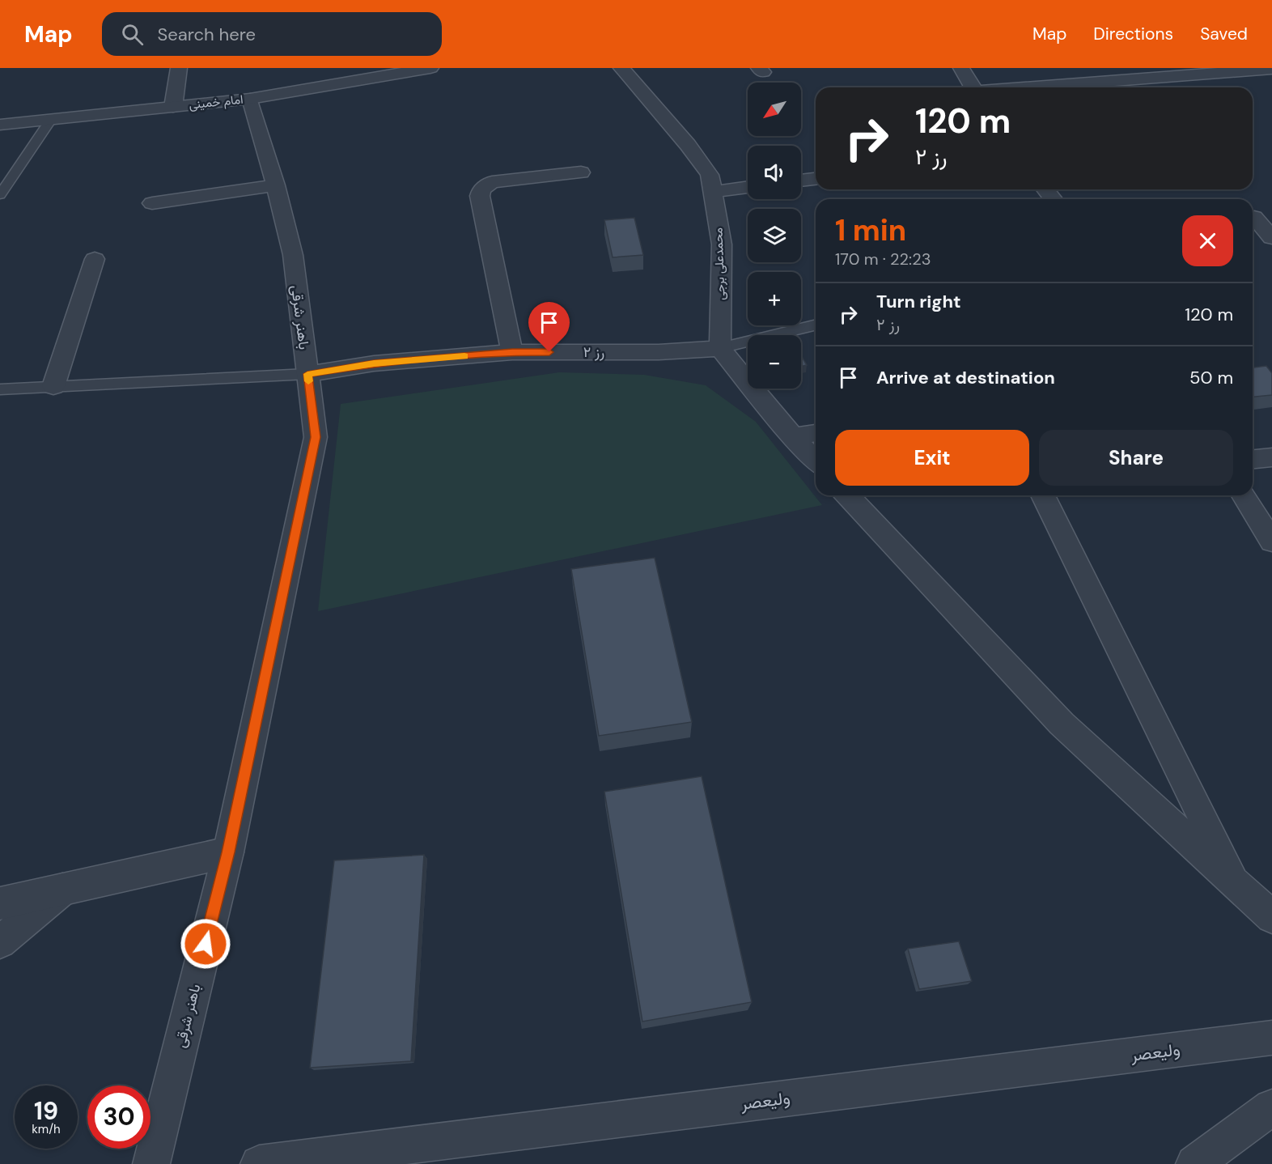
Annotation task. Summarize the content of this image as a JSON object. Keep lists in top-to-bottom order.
{
  "streets": {
    "street": [
      "امام خمینی",
      "محمدعلی برجی",
      "باهنر شرقی",
      "رز ۲",
      "ولیعصر"
    ]
  },
  "crossings": [
    ["امام خمینی", "باهنر شرقی"],
    ["محمدعلی برجی", "رز ۲"],
    ["باهنر شرقی", "رز ۲"]
  ],
  "north": "bottom left",
  "page": {
    "header": "Map",
    "search": "Search here",
    "nav": ["Map", "Directions", "Saved"],
    "map_buttons": ["+", "−"],
    "turn": ["120 m", "رز ۲"],
    "heading": ["1 min", "170 m · 22:23"],
    "list": [
      {
        "name": "Turn right",
        "note": "رز ۲",
        "value": "120 m"
      },
      {
        "name": "Arrive at destination",
        "value": "50 m"
      }
    ],
    "buttons": ["Exit", "Share"],
    "speed": "19 km/h",
    "limit": "30"
  }
}
